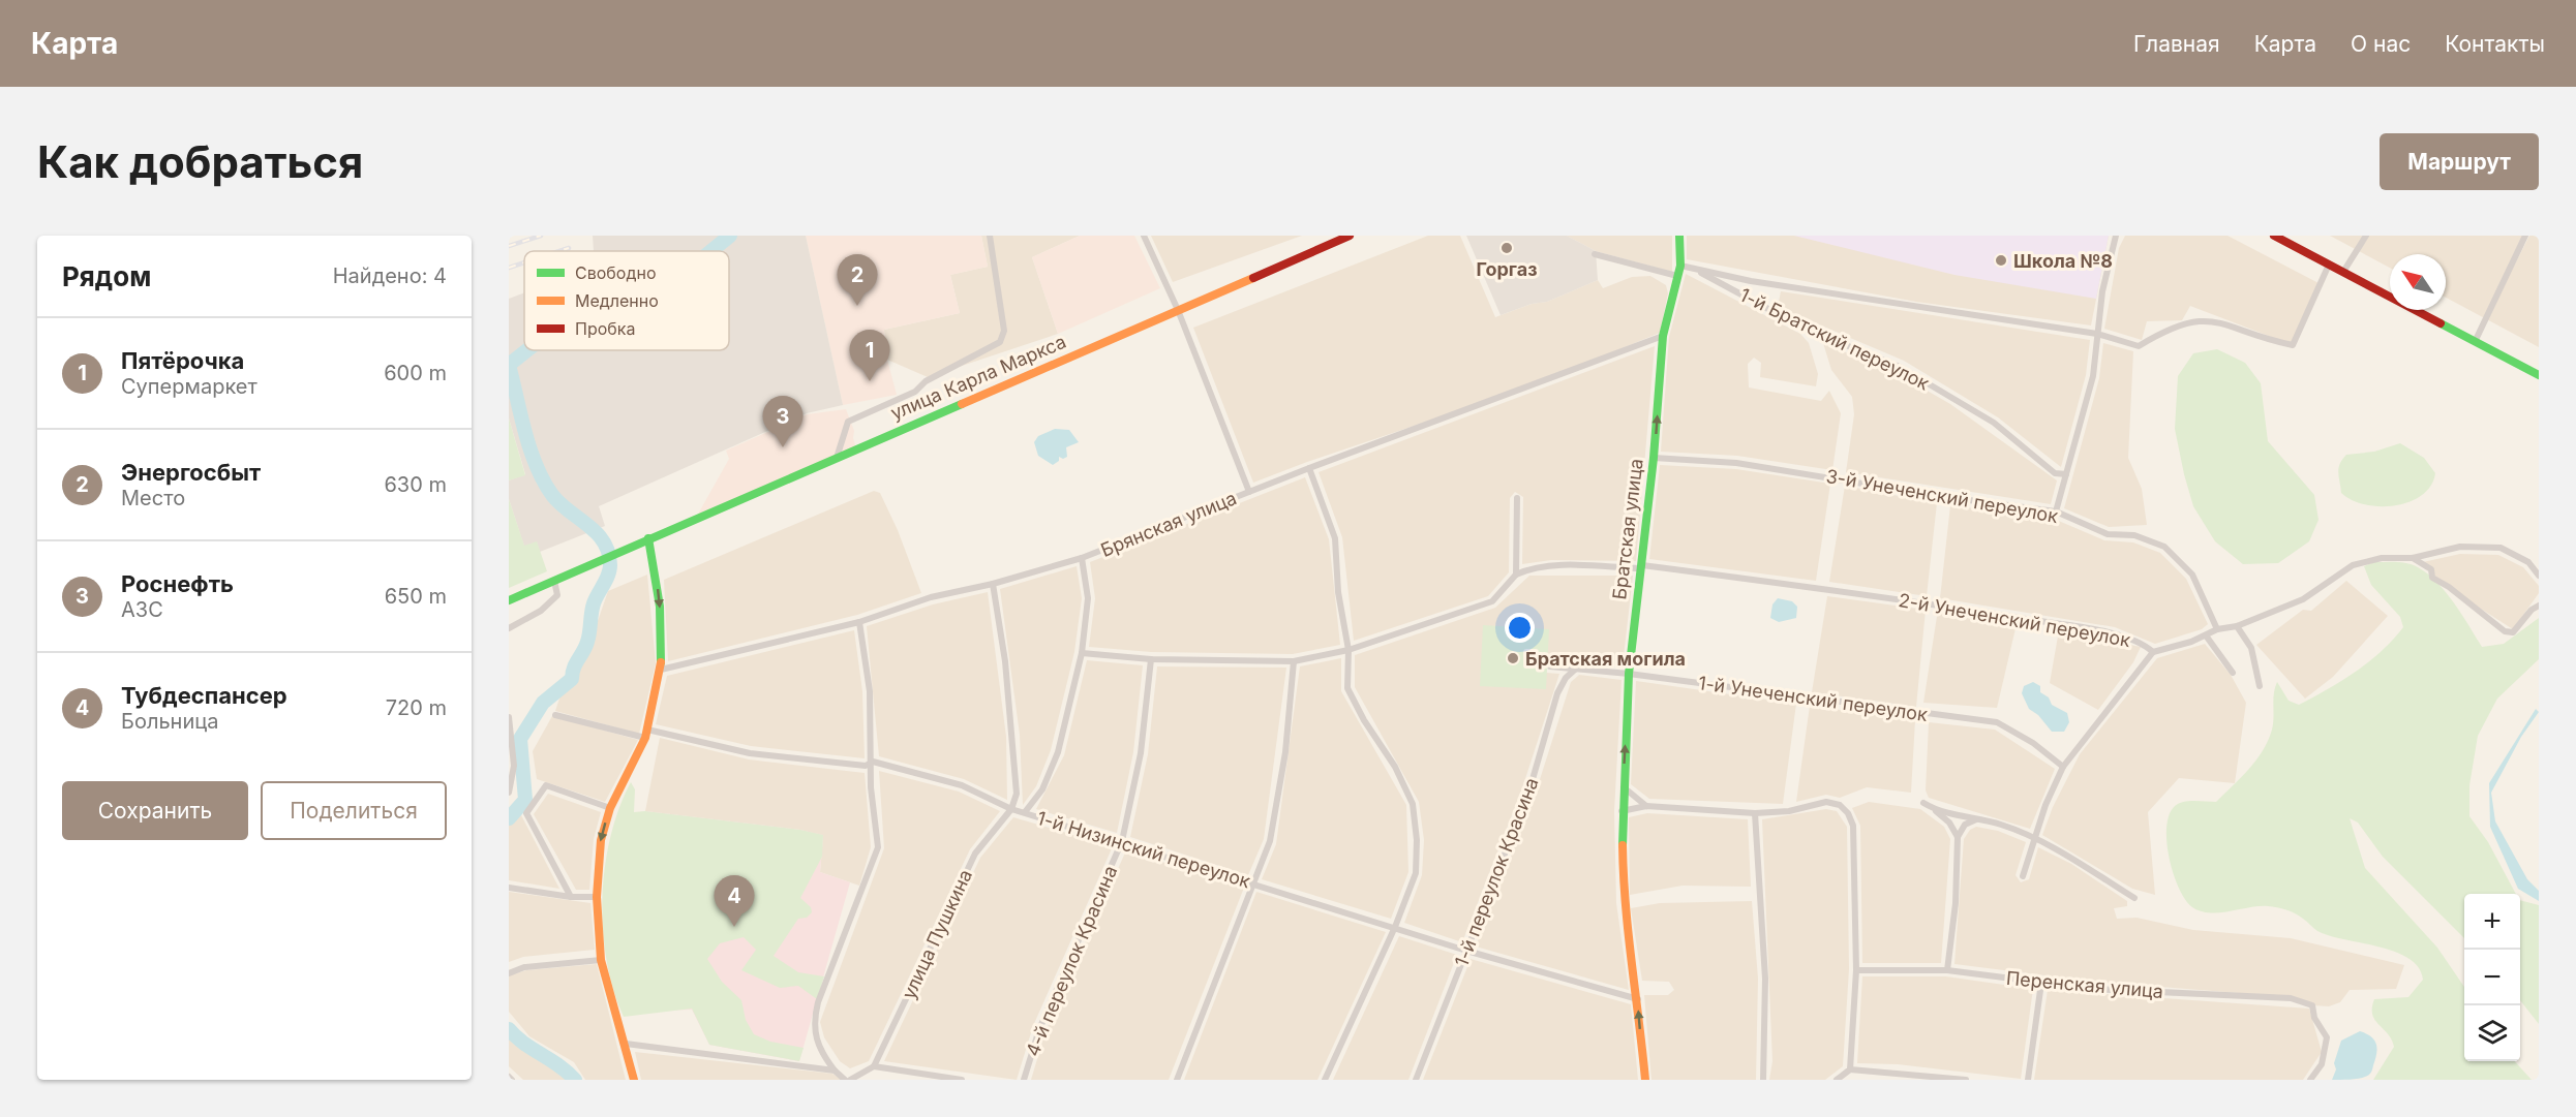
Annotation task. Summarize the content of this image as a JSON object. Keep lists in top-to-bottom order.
{
  "streets": {
    "main road": ["улица Карла Маркса", "Братская улица"],
    "street": [
      "1-й Братский переулок",
      "3-й Унеченский переулок",
      "Брянская улица",
      "2-й Унеченский переулок",
      "1-й Унеченский переулок",
      "1-й Низинский переулок",
      "1-й переулок Красина",
      "улица Пушкина",
      "4-й переулок Красина",
      "Перенская улица"
    ]
  },
  "crossings": [
    ["1-й Братский переулок", "Братская улица"],
    ["3-й Унеченский переулок", "Братская улица"],
    ["3-й Унеченский переулок", "2-й Унеченский переулок"],
    ["Брянская улица", "Братская улица"],
    ["Братская улица", "2-й Унеченский переулок"],
    ["Братская улица", "1-й Унеченский переулок"],
    ["Братская улица", "1-й Низинский переулок"],
    ["1-й Унеченский переулок", "1-й переулок Красина"],
    ["1-й Низинский переулок", "1-й переулок Красина"],
    ["1-й Низинский переулок", "улица Пушкина"],
    ["1-й Низинский переулок", "4-й переулок Красина"]
  ],
  "one_way": ["Братская улица"],
  "places": ["Горгаз", "Школа №8", "Братская могила"],
  "legend": ["Свободно", "Медленно", "Пробка"],
  "north": "top left",
  "page": {
    "header": "Карта",
    "nav": [
      "Главная",
      "Карта",
      "О нас",
      "Контакты"
    ],
    "buttons": [
      "Маршрут",
      ["Сохранить", "Поделиться"]
    ],
    "title": "Как добраться",
    "heading": ["Рядом", "Найдено: 4"],
    "pins": [
      "2",
      "1",
      "3",
      "4"
    ],
    "list": [
      {
        "mark": "1",
        "name": "Пятёрочка",
        "note": "Супермаркет",
        "value": "600 m"
      },
      {
        "mark": "2",
        "name": "Энергосбыт",
        "note": "Место",
        "value": "630 m"
      },
      {
        "mark": "3",
        "name": "Роснефть",
        "note": "АЗС",
        "value": "650 m"
      },
      {
        "mark": "4",
        "name": "Тубдеспансер",
        "note": "Больница",
        "value": "720 m"
      }
    ],
    "map_buttons": ["+", "−"]
  }
}
